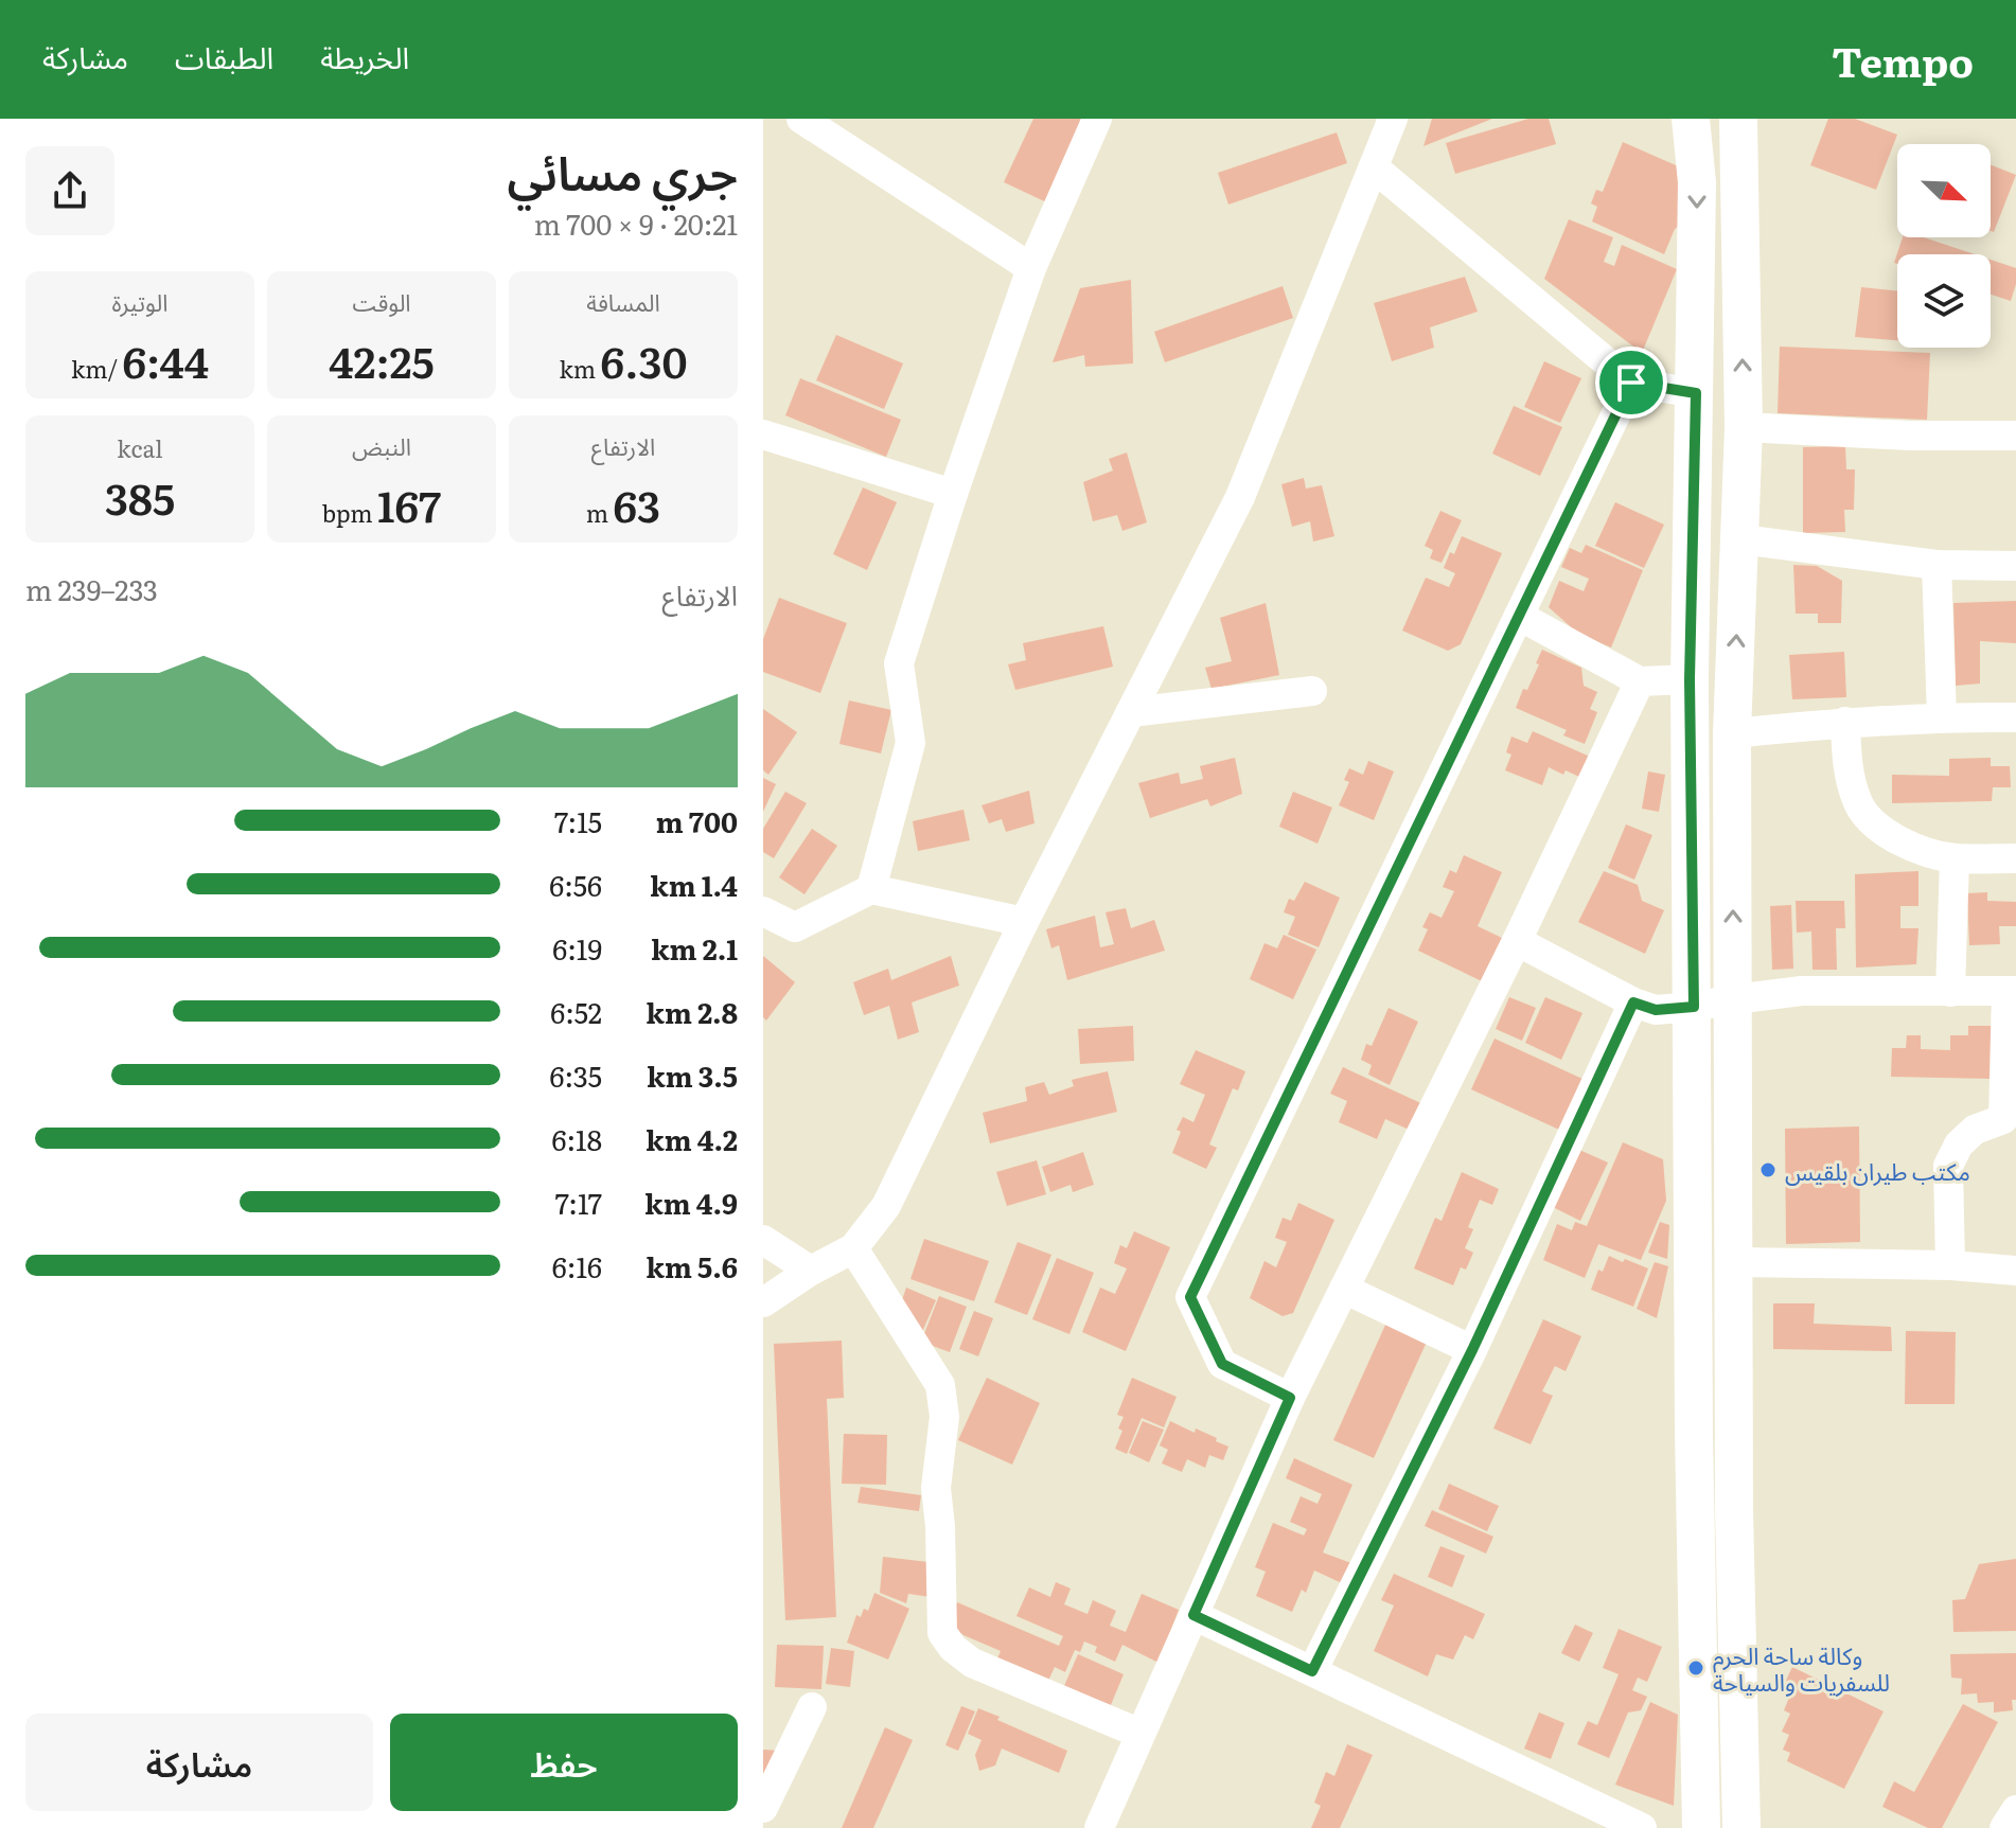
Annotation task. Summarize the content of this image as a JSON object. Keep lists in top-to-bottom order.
{
  "places": ["مكتب طيران بلقيس", "وكالة ساحة الحرم للسفريات والسياحة"],
  "north": "bottom right",
  "page": {
    "header": "Tempo",
    "nav": ["الخريطة", "الطبقات", "مشاركة"],
    "heading": ["جري مسائي", "20:21 · 9 × 700 m"],
    "stats": [
      ["المسافة", "6.30 km"],
      ["الوقت", "42:25"],
      ["الوتيرة", "6:44 /km"],
      ["الارتفاع", "63 m"],
      ["النبض", "167 bpm"],
      ["kcal", "385"]
    ],
    "chart": ["الارتفاع", "233–239 m"],
    "list": [
      {
        "name": "700 m",
        "note": "7:15"
      },
      {
        "name": "1.4 km",
        "note": "6:56"
      },
      {
        "name": "2.1 km",
        "note": "6:19"
      },
      {
        "name": "2.8 km",
        "note": "6:52"
      },
      {
        "name": "3.5 km",
        "note": "6:35"
      },
      {
        "name": "4.2 km",
        "note": "6:18"
      },
      {
        "name": "4.9 km",
        "note": "7:17"
      },
      {
        "name": "5.6 km",
        "note": "6:16"
      }
    ],
    "buttons": ["حفظ", "مشاركة"]
  }
}
